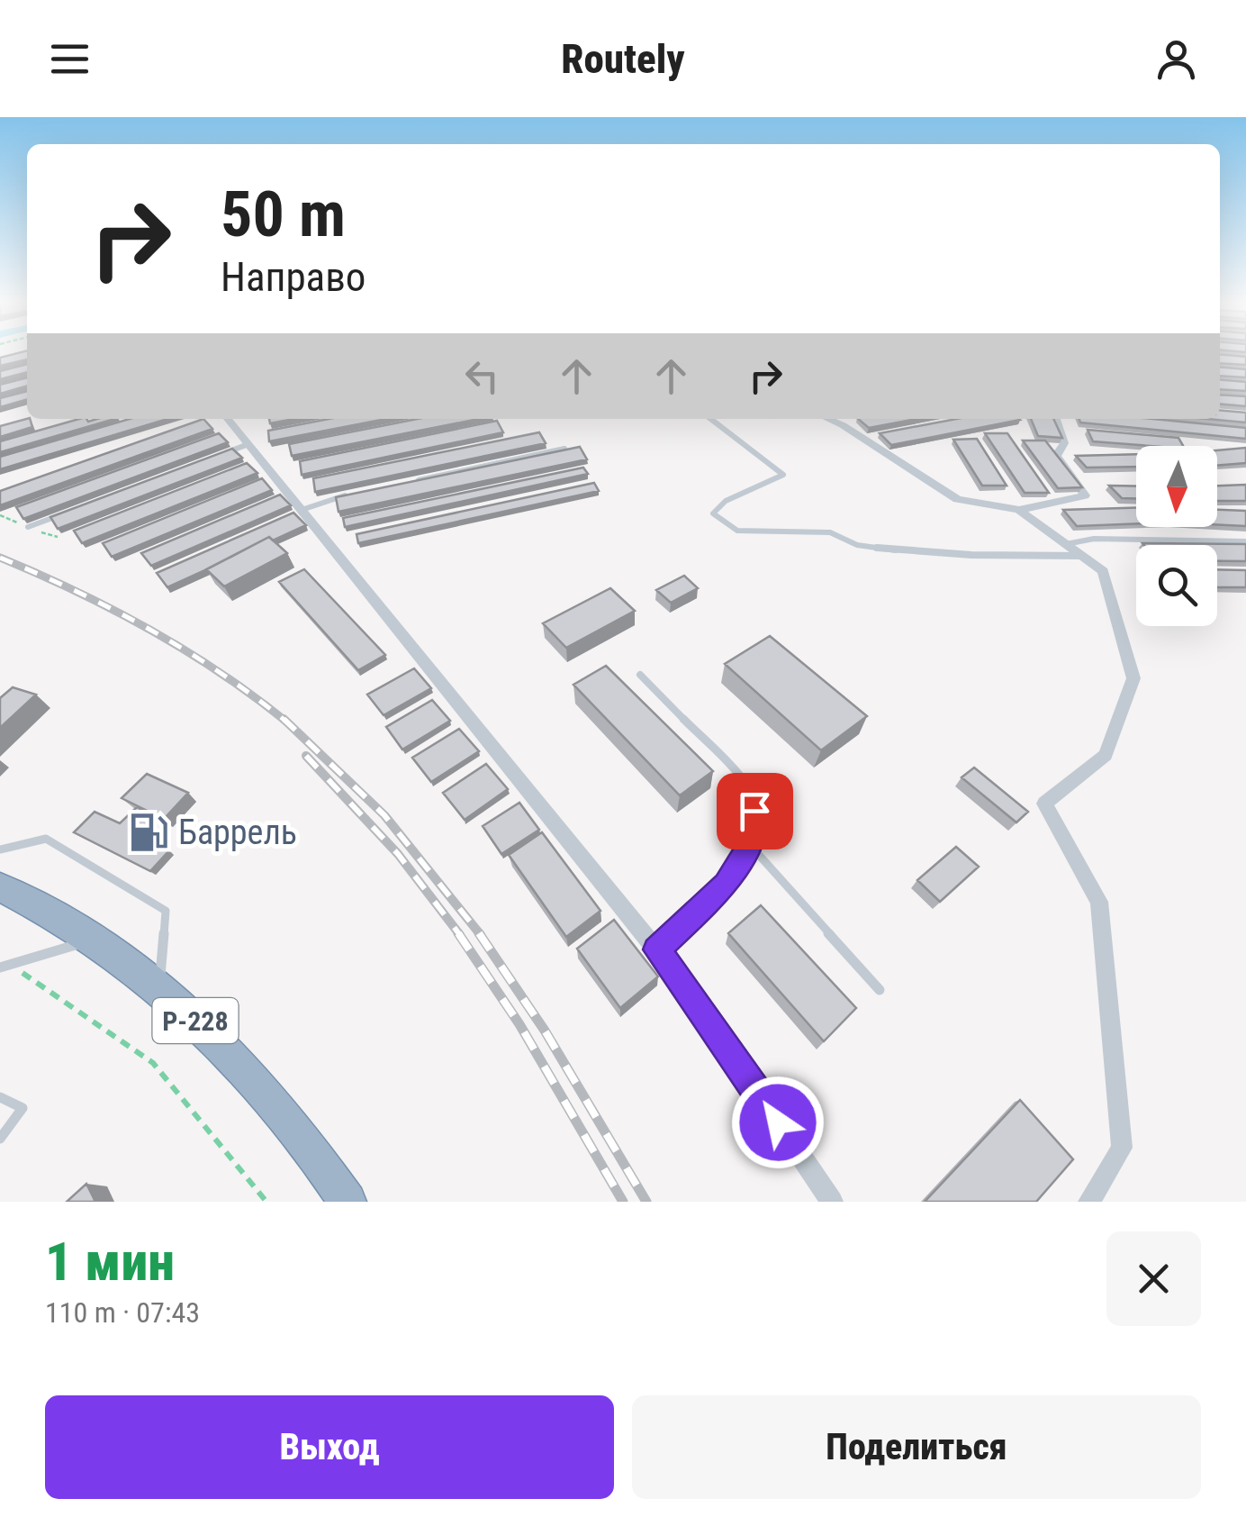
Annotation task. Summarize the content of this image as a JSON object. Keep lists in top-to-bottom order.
{
  "streets": {
    "highway": ["Р-228"]
  },
  "places": {
    "fuel station": ["Баррель"]
  },
  "north": "bottom",
  "page": {
    "header": "Routely",
    "turn": ["50 m", "Направо"],
    "heading": ["1 мин", "110 m · 07:43"],
    "buttons": ["Выход", "Поделиться"]
  }
}
